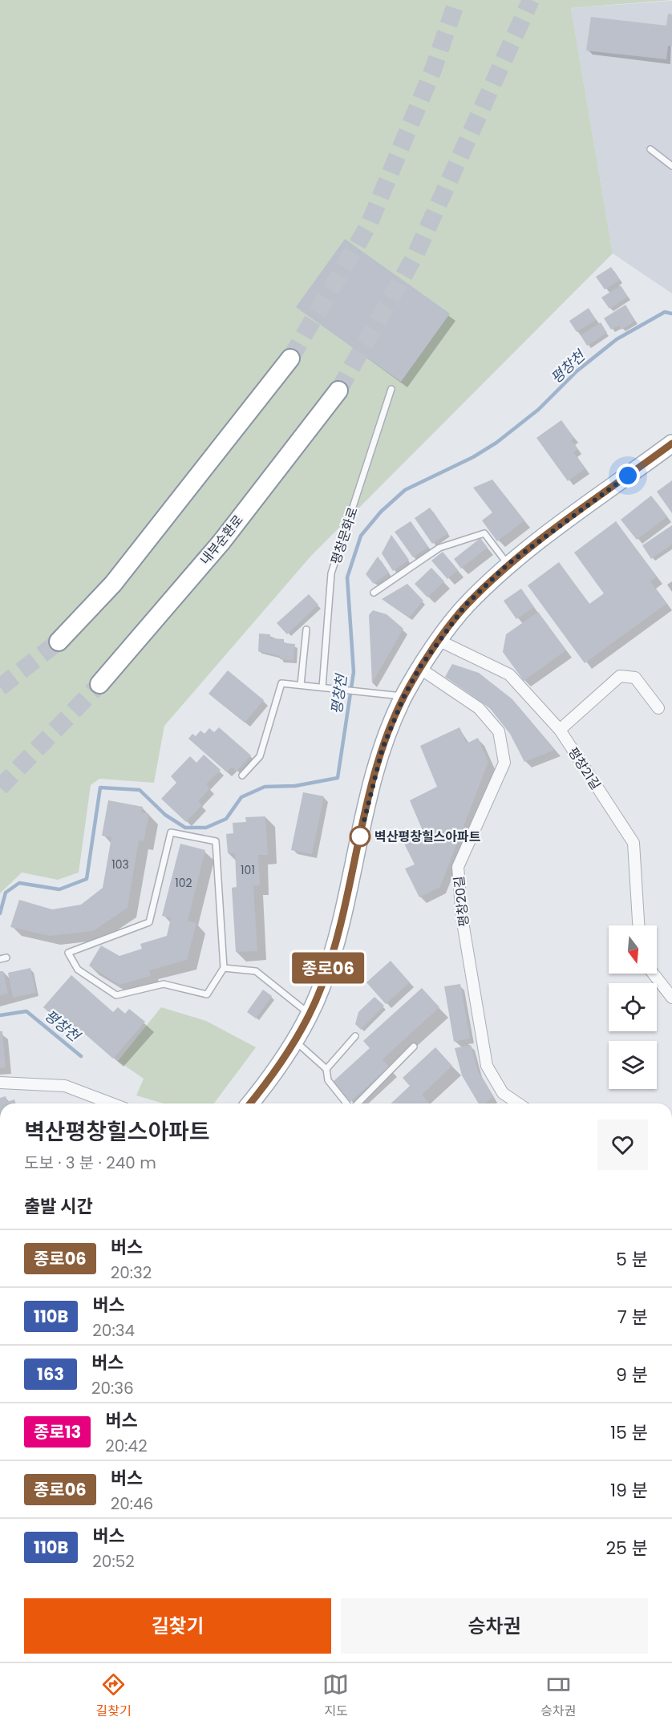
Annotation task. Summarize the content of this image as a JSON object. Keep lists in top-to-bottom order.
{
  "streets": {
    "highway": ["내부순환로"],
    "street": ["평창21길", "평창20길"],
    "lane": ["평창문화로"]
  },
  "water": ["평창천"],
  "places": ["벽산평창힐스아파트"],
  "lines": ["bus line 종로06"],
  "house_numbers": ["103", "101", "102"],
  "north": "bottom",
  "page": {
    "on_map": "종로06",
    "heading": [
      ["벽산평창힐스아파트", "도보 · 3 분 · 240 m"],
      "출발 시간"
    ],
    "list": [
      {
        "mark": "종로06",
        "name": "버스",
        "note": "20:32",
        "value": "5 분"
      },
      {
        "mark": "110B",
        "name": "버스",
        "note": "20:34",
        "value": "7 분"
      },
      {
        "mark": "163",
        "name": "버스",
        "note": "20:36",
        "value": "9 분"
      },
      {
        "mark": "종로13",
        "name": "버스",
        "note": "20:42",
        "value": "15 분"
      },
      {
        "mark": "종로06",
        "name": "버스",
        "note": "20:46",
        "value": "19 분"
      },
      {
        "mark": "110B",
        "name": "버스",
        "note": "20:52",
        "value": "25 분"
      }
    ],
    "buttons": ["길찾기", "승차권"],
    "tabs": ["길찾기", "지도", "승차권"]
  }
}
